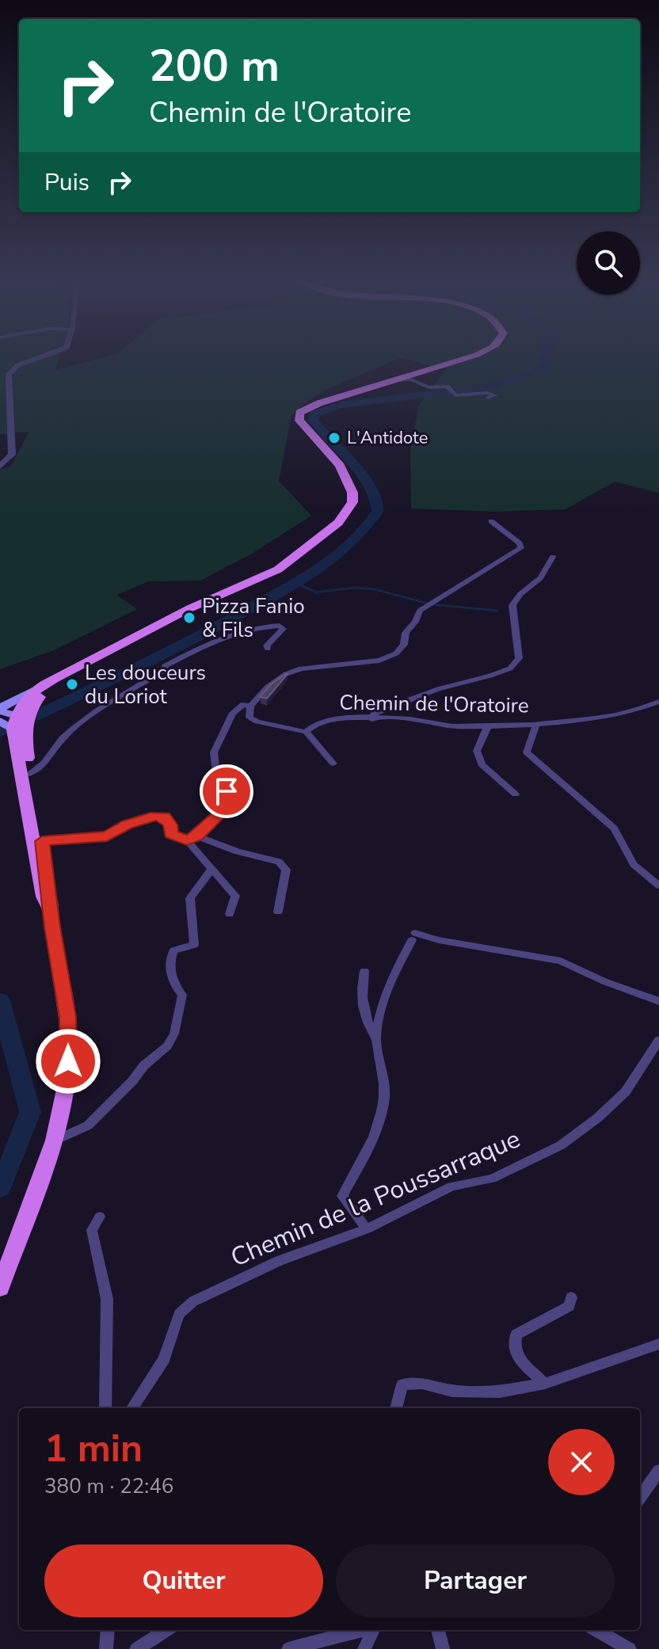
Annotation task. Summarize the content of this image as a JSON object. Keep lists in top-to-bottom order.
{
  "streets": {
    "street": ["Chemin de l'Oratoire", "Chemin de la Poussarraque"]
  },
  "places": ["L'Antidote", "Pizza Fanio & Fils", "Les douceurs du Loriot"],
  "page": {
    "turn": ["200 m", "Chemin de l'Oratoire"],
    "then": "Puis",
    "heading": ["1 min", "380 m · 22:46"],
    "buttons": ["Quitter", "Partager"]
  }
}
